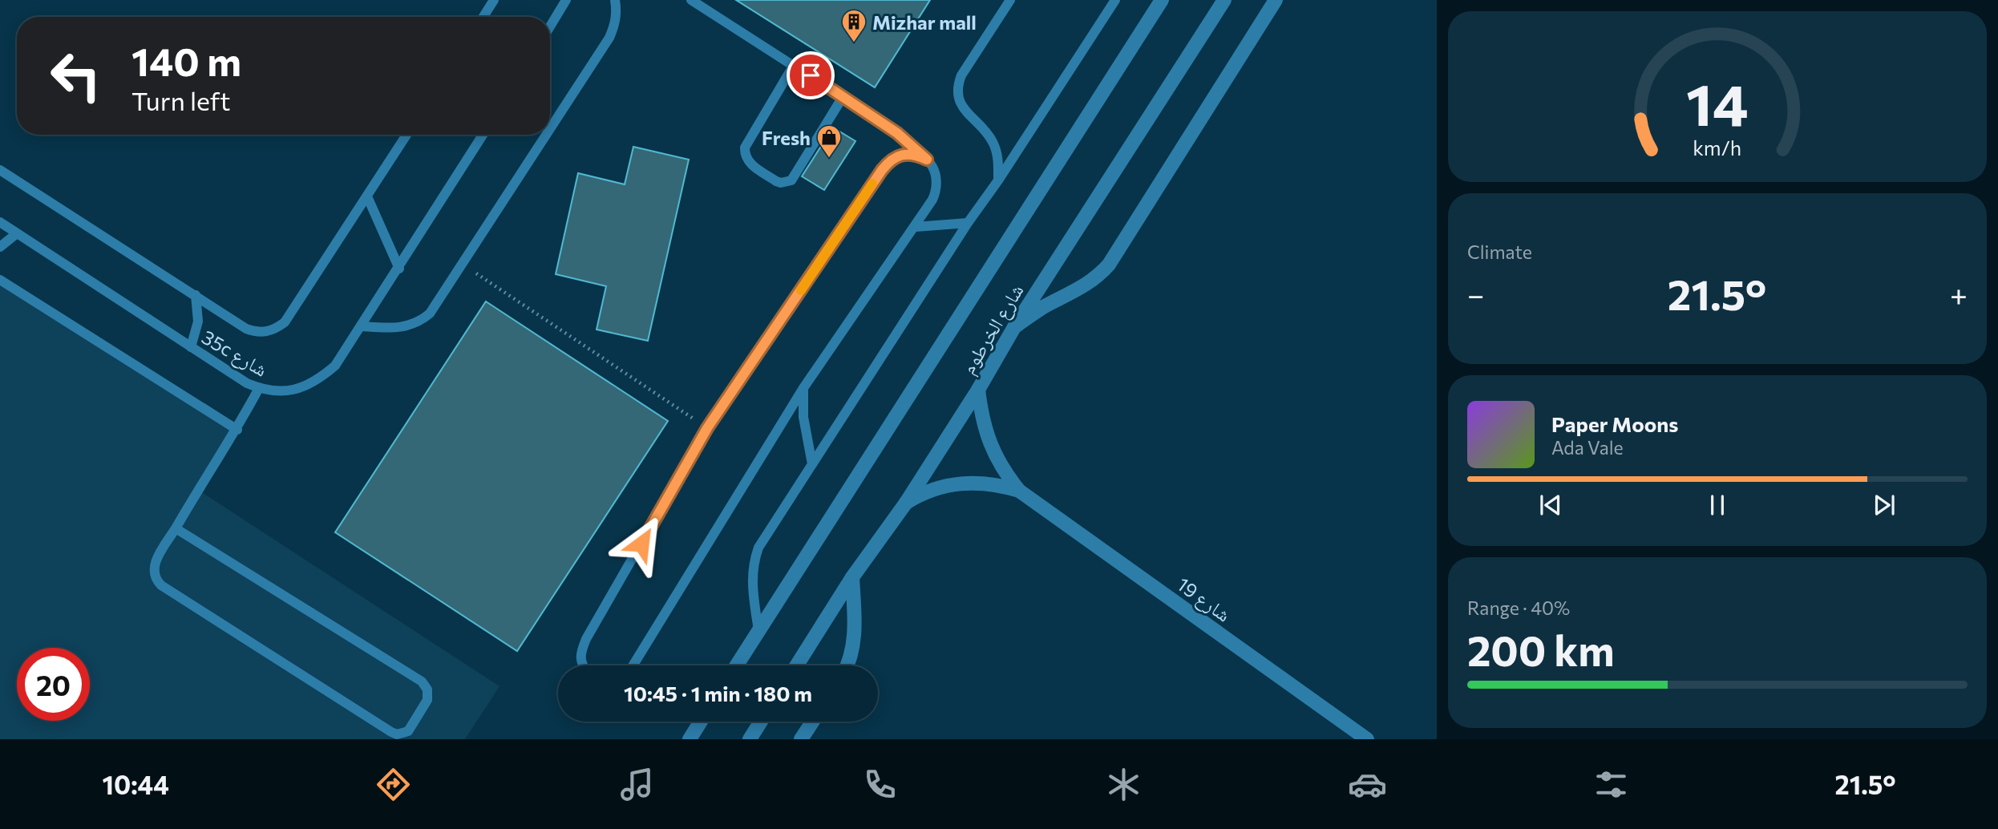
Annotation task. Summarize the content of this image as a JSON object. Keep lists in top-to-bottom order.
{
  "streets": {
    "main road": ["شارع الخرطوم", "شارع 19"],
    "lane": ["35c شارع"]
  },
  "crossings": [
    ["شارع الخرطوم", "شارع 19"]
  ],
  "places": {
    "building": ["Mizhar mall"],
    "shop": ["Fresh"]
  },
  "page": {
    "turn": ["140 m", "Turn left"],
    "tile": [
      "Climate",
      ["Range · 40%", "200 km"]
    ],
    "heat": ["−", "21.5°", "+"],
    "song": ["Paper Moons", "Ada Vale"],
    "limit": "20",
    "trip": "10:45 · 1 min · 180 m",
    "tabs": ["10:44", "21.5°"],
    "gauge": ["14", "km/h"]
  }
}
